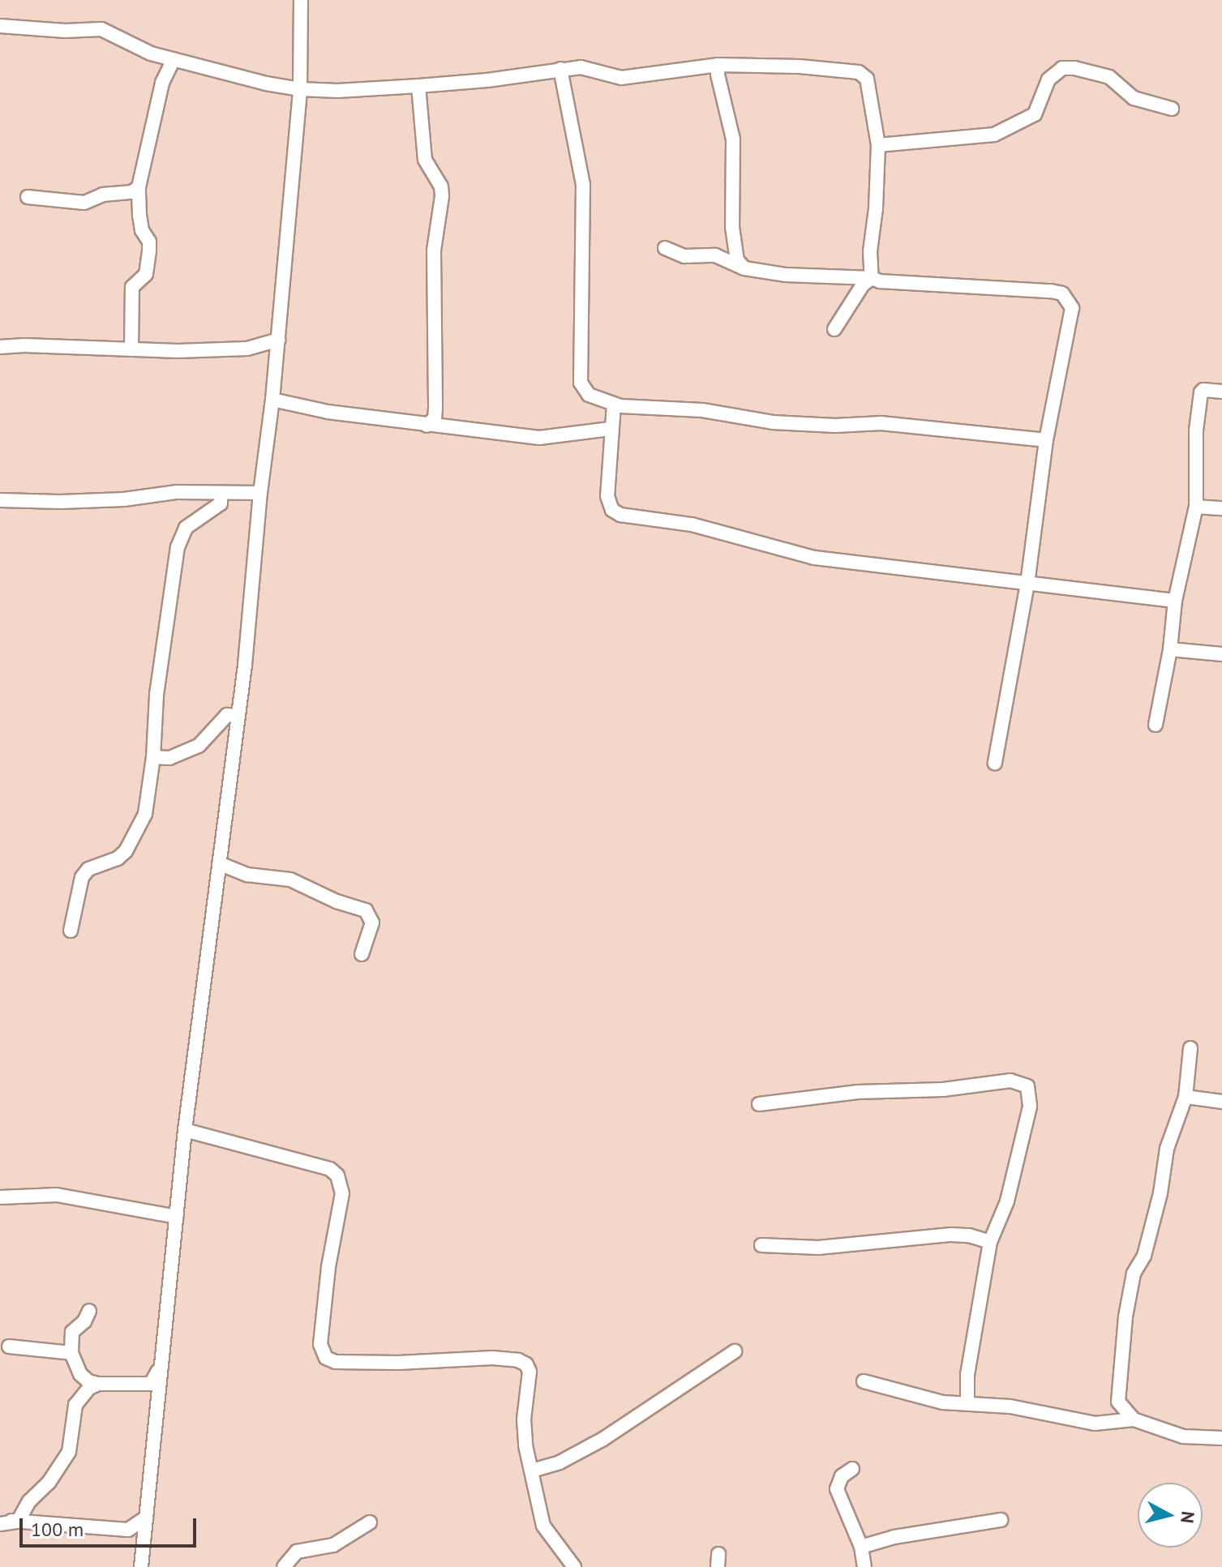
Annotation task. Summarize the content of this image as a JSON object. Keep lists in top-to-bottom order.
{
  "scale_bar": "100 m",
  "north": "right"
}
